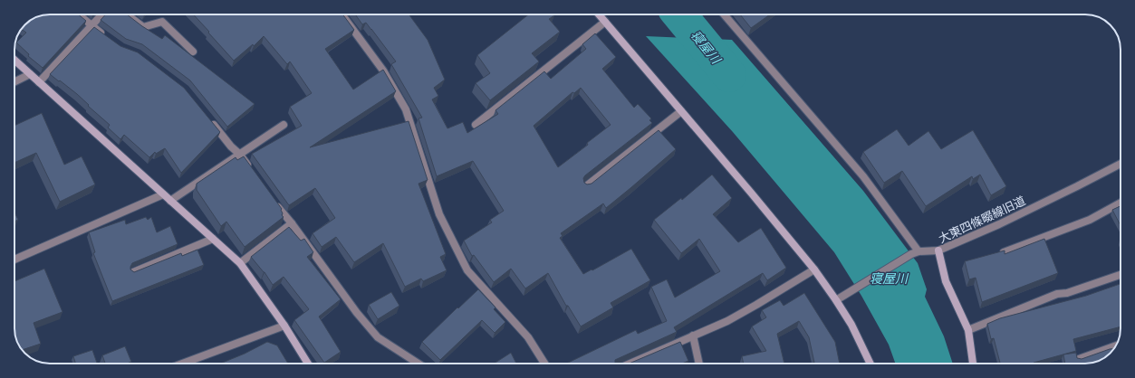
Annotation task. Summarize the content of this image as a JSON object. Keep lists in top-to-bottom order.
{
  "streets": {
    "street": ["大東四條畷線旧道"]
  },
  "water": ["寝屋川"]
}
